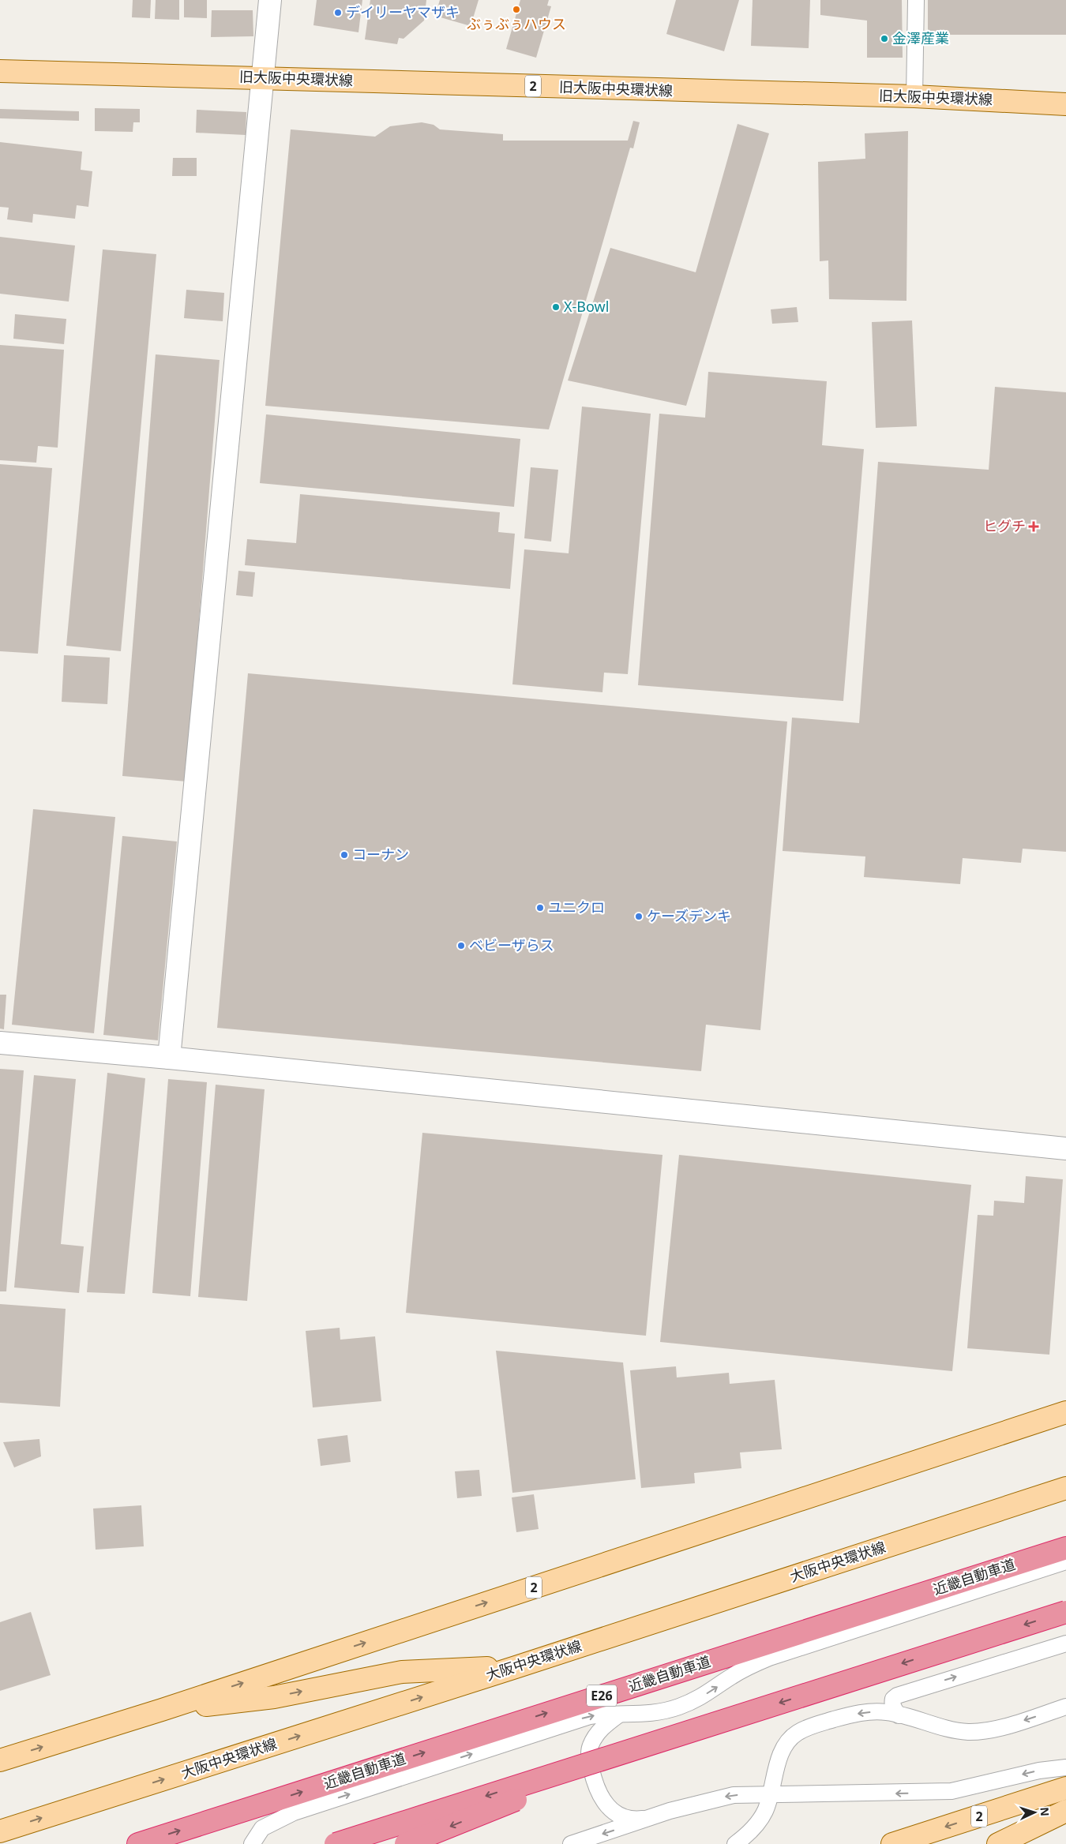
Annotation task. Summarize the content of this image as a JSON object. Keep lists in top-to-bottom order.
{
  "streets": {
    "highway": ["近畿自動車道", "E26"],
    "main road": ["旧大阪中央環状線", "2", "大阪中央環状線"]
  },
  "places": {
    "other": [
      "ぶぅぶぅハウス",
      "デイリーヤマザキ",
      "金澤産業",
      "X-Bowl",
      "コーナン",
      "ユニクロ",
      "ケーズデンキ",
      "ベビーザらス"
    ],
    "health": ["ヒグチ"]
  },
  "north": "right"
}
